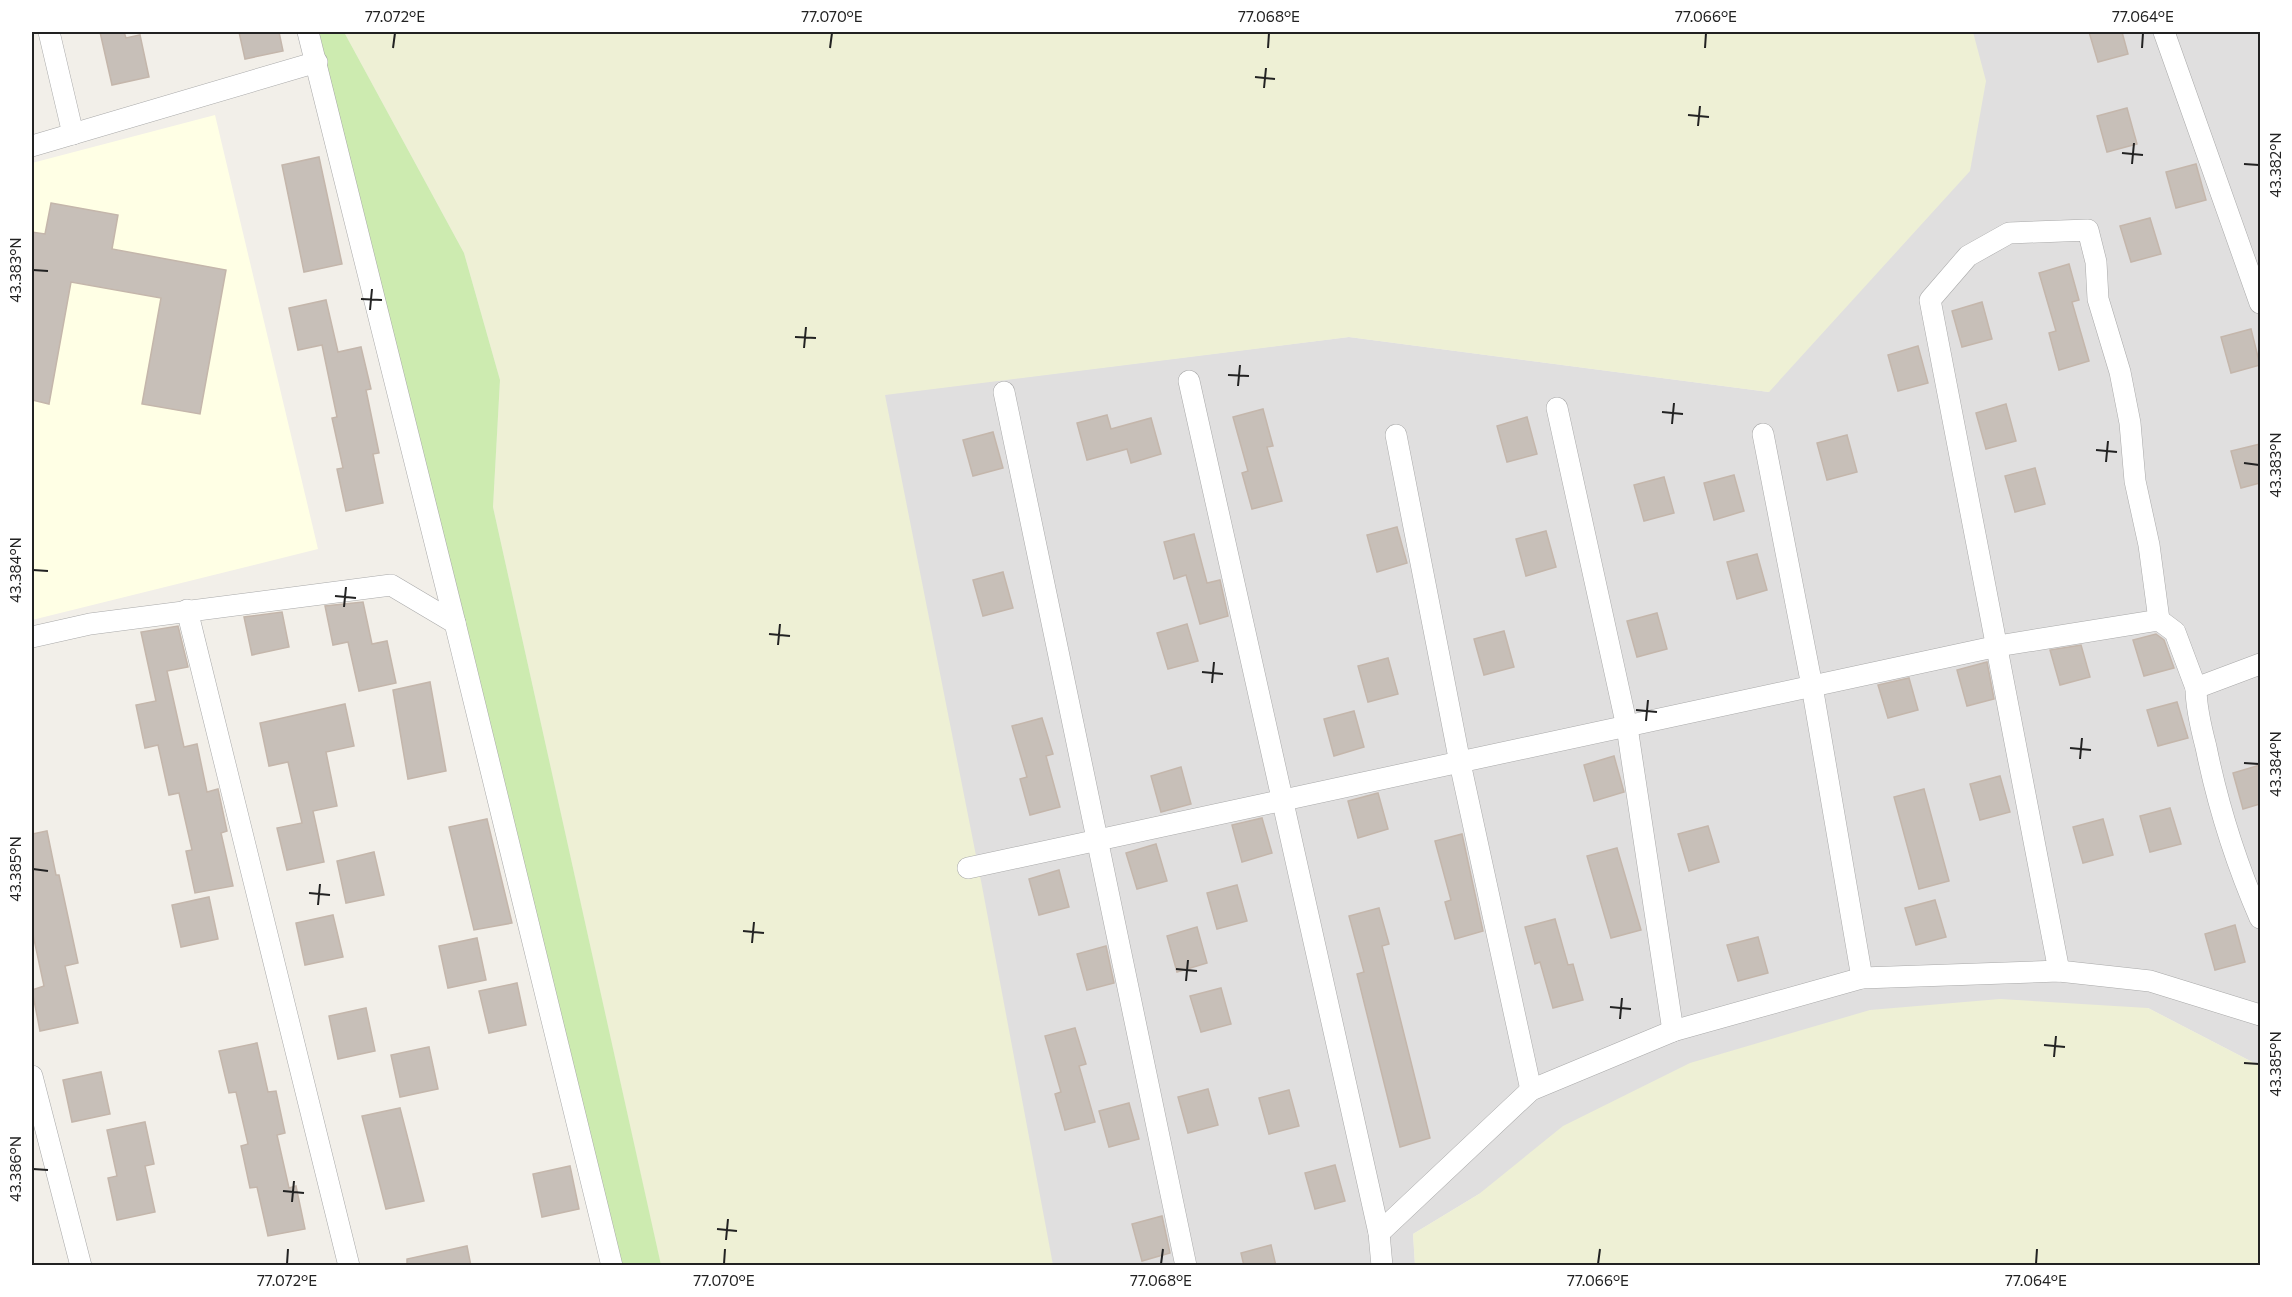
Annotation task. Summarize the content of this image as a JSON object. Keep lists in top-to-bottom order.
{
  "coordinates": [
    "77.072°E",
    "77.070°E",
    "77.068°E",
    "77.066°E",
    "77.064°E",
    "43.382°N",
    "43.383°N",
    "43.384°N",
    "43.385°N",
    "43.386°N"
  ]
}
